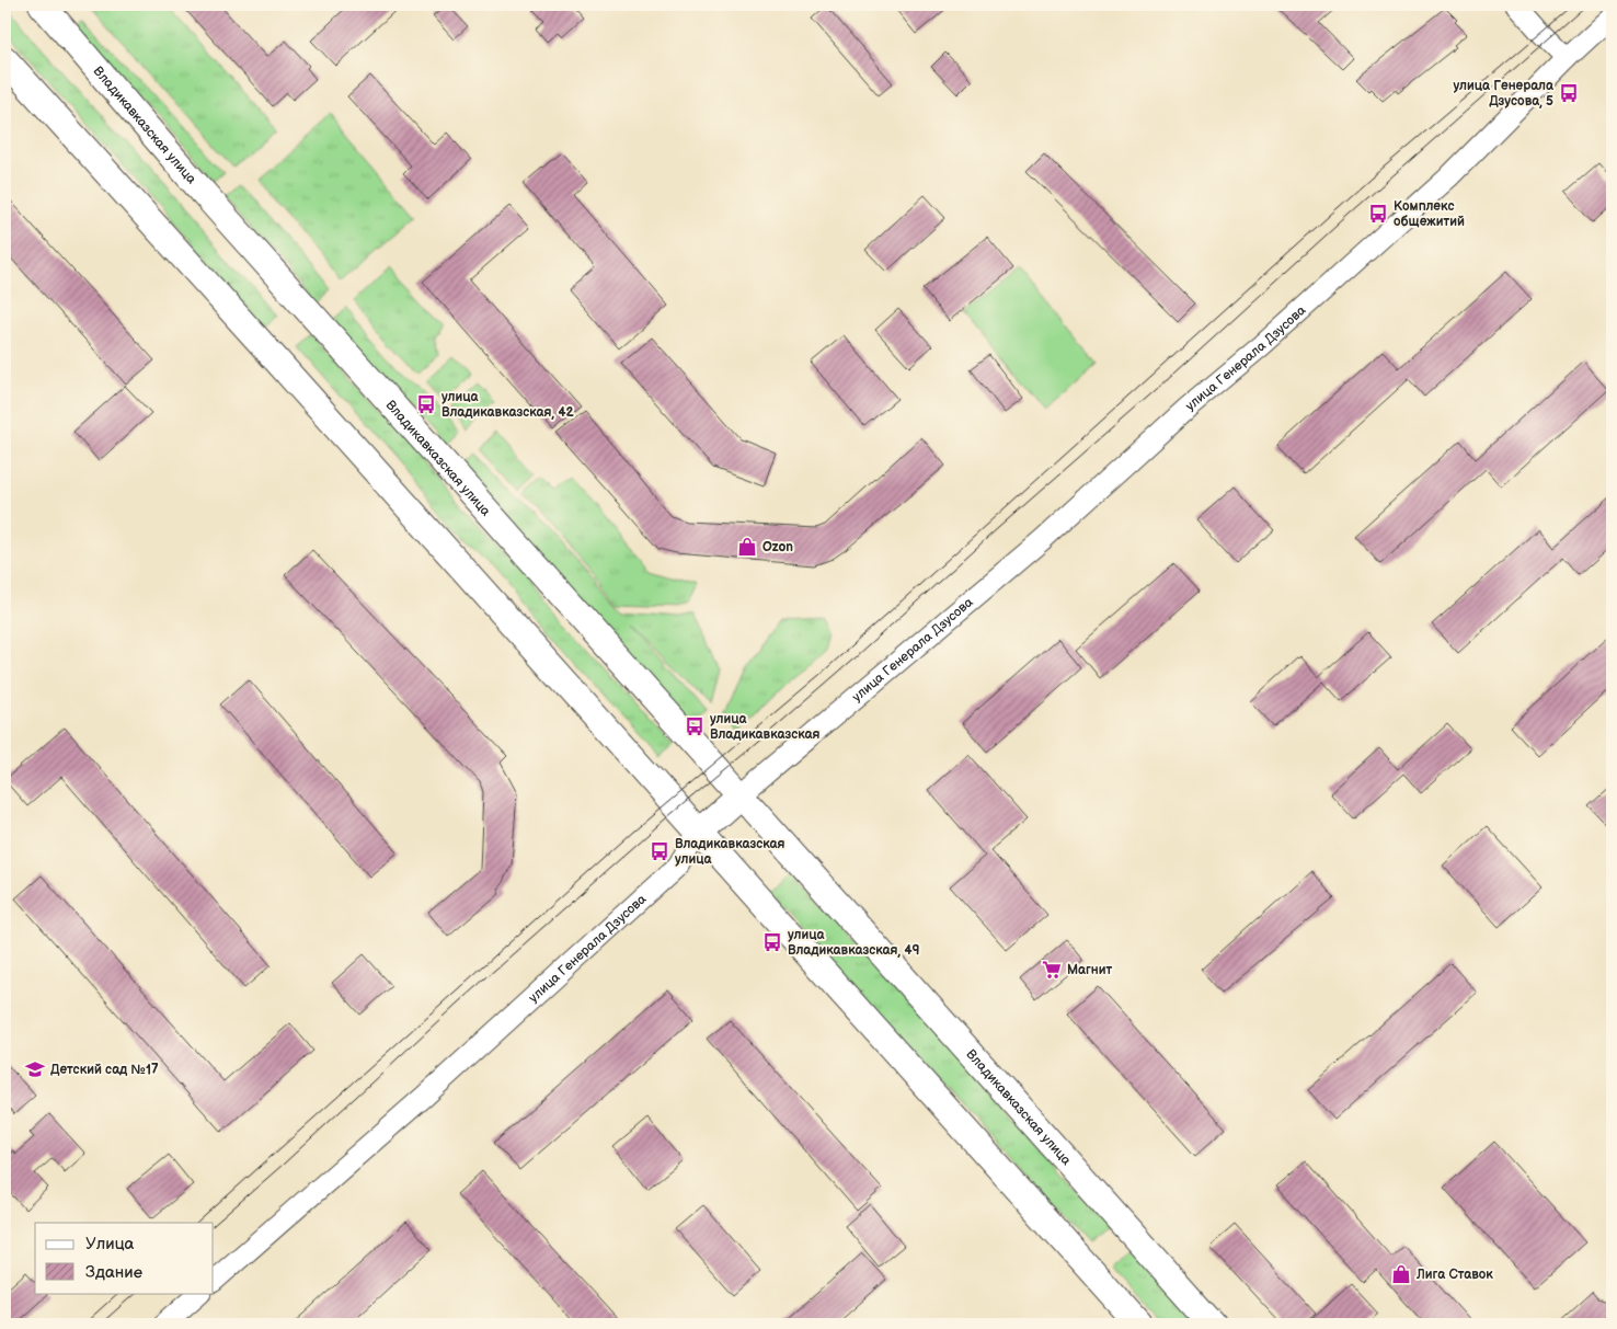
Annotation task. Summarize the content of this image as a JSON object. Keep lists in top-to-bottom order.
{
  "streets": {
    "main road": ["Владикавказская улица", "улица Генерала Дзусова"]
  },
  "crossings": [
    ["Владикавказская улица", "улица Генерала Дзусова"]
  ],
  "places": {
    "bus stop": [
      "улица Генерала Дзусова, 5",
      "Комплекс общежитий",
      "улица Владикавказская, 42",
      "улица Владикавказская",
      "Владикавказская улица",
      "улица Владикавказская, 49"
    ],
    "shop": ["Ozon", "Лига Ставок"],
    "supermarket": ["Магнит"],
    "school or university": ["Детский сад №17"]
  },
  "legend": ["Улица", "Здание"]
}
